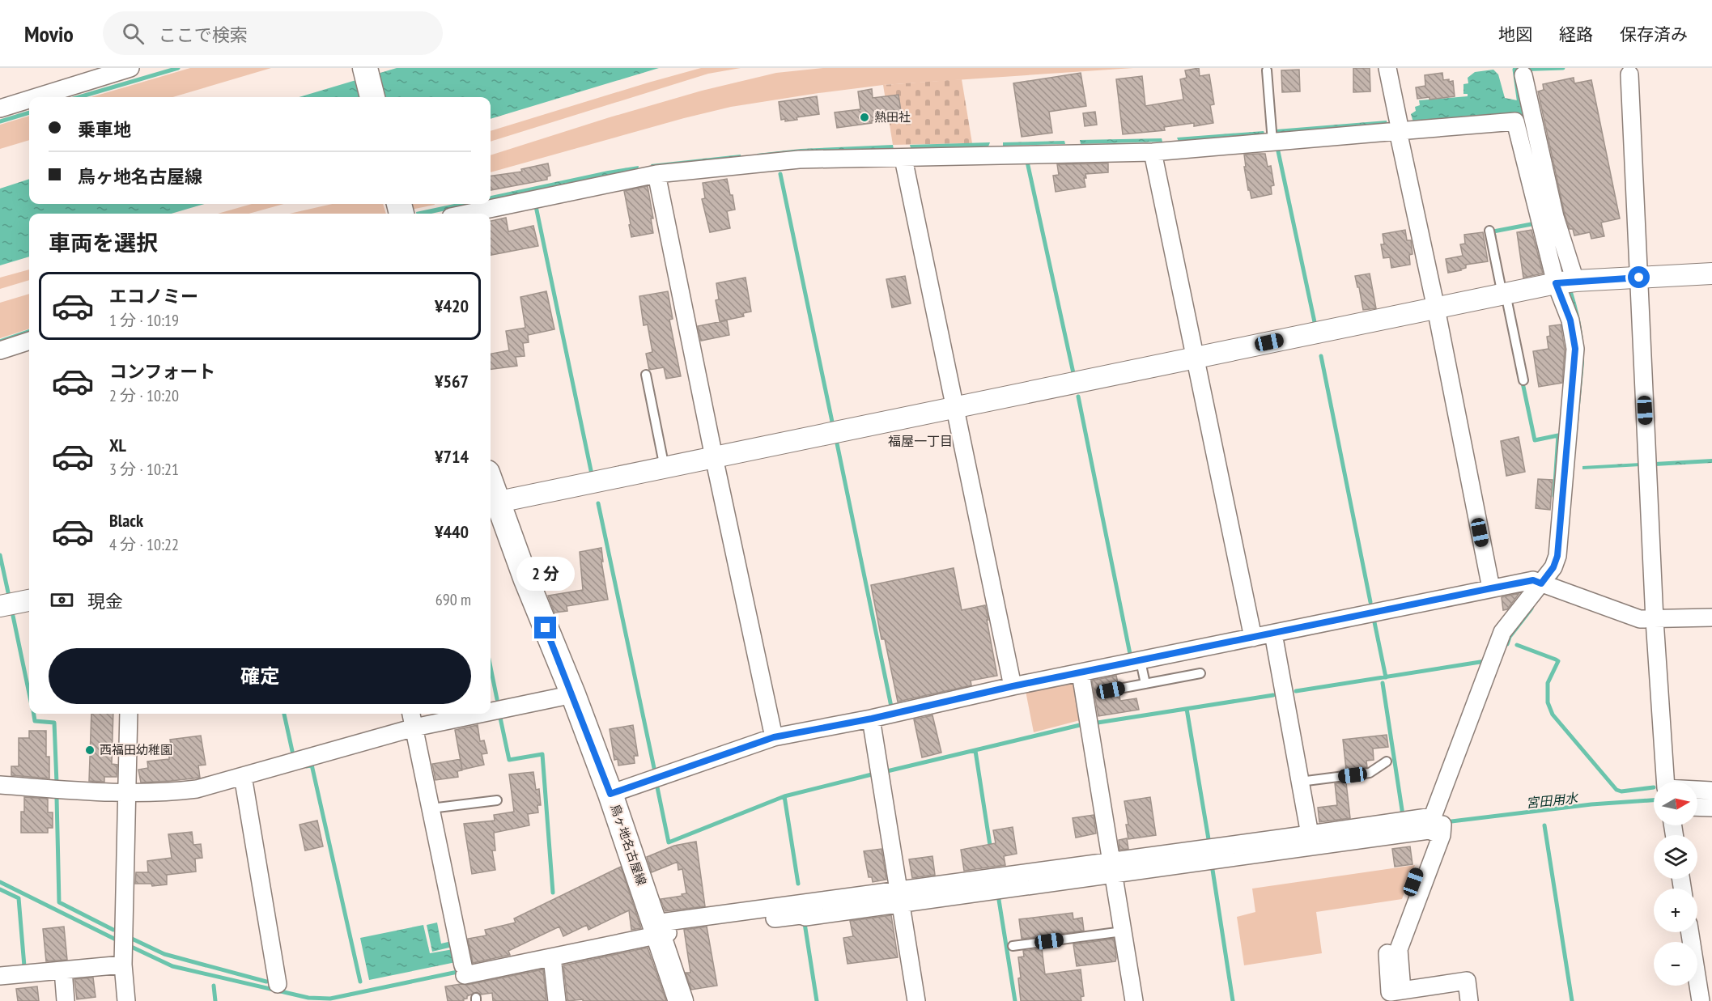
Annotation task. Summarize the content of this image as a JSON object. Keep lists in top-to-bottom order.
{
  "streets": {
    "main road": ["鳥ヶ地名古屋線"]
  },
  "districts": ["福屋一丁目"],
  "water": ["宮田用水"],
  "places": ["熱田社", "西福田幼稚園"],
  "north": "right",
  "page": {
    "header": "Movio",
    "search": "ここで検索",
    "nav": ["地図", "経路", "保存済み"],
    "banner": ["乗車地", "鳥ヶ地名古屋線"],
    "heading": "車両を選択",
    "list": [
      {
        "name": "エコノミー",
        "note": "1 分 · 10:19",
        "value": "¥420"
      },
      {
        "name": "コンフォート",
        "note": "2 分 · 10:20",
        "value": "¥567"
      },
      {
        "name": "XL",
        "note": "3 分 · 10:21",
        "value": "¥714"
      },
      {
        "name": "Black",
        "note": "4 分 · 10:22",
        "value": "¥440"
      }
    ],
    "bubble": "2 分",
    "pay": ["現金", "690 m"],
    "buttons": "確定",
    "map_buttons": ["+", "−"]
  }
}
